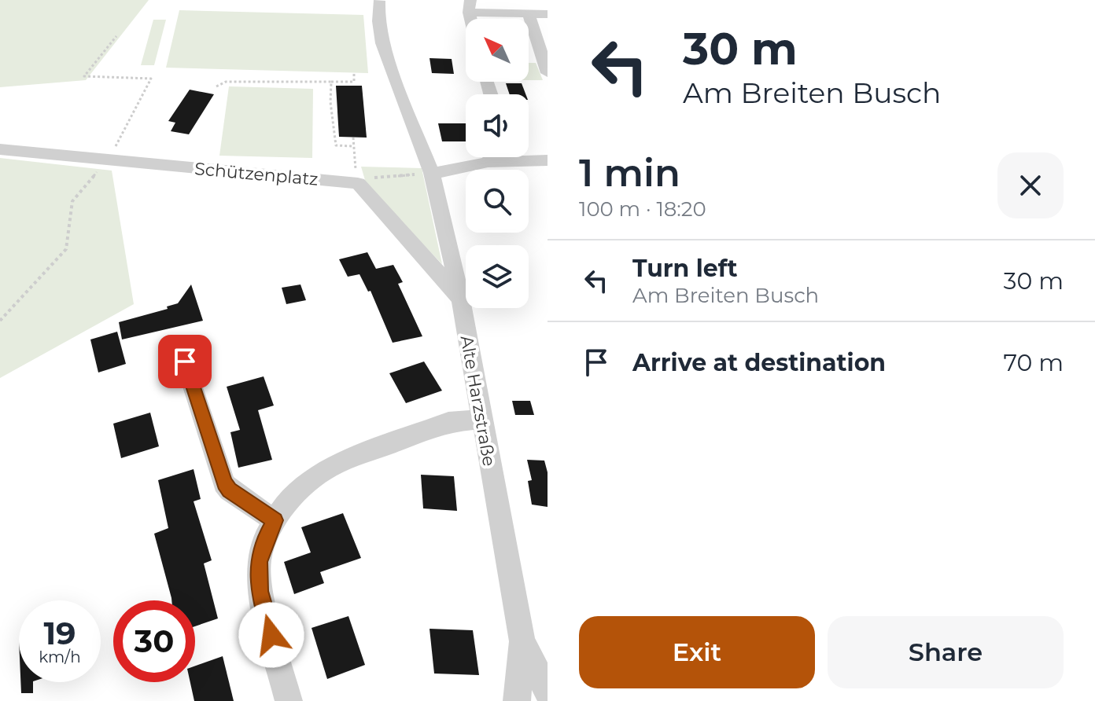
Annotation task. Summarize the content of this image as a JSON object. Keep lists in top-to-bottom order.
{
  "streets": {
    "street": ["Schützenplatz", "Alte Harzstraße"]
  },
  "north": "top left",
  "page": {
    "turn": ["30 m", "Am Breiten Busch"],
    "heading": ["1 min", "100 m · 18:20"],
    "list": [
      {
        "name": "Turn left",
        "note": "Am Breiten Busch",
        "value": "30 m"
      },
      {
        "name": "Arrive at destination",
        "value": "70 m"
      }
    ],
    "speed": "19 km/h",
    "limit": "30",
    "buttons": ["Exit", "Share"]
  }
}
